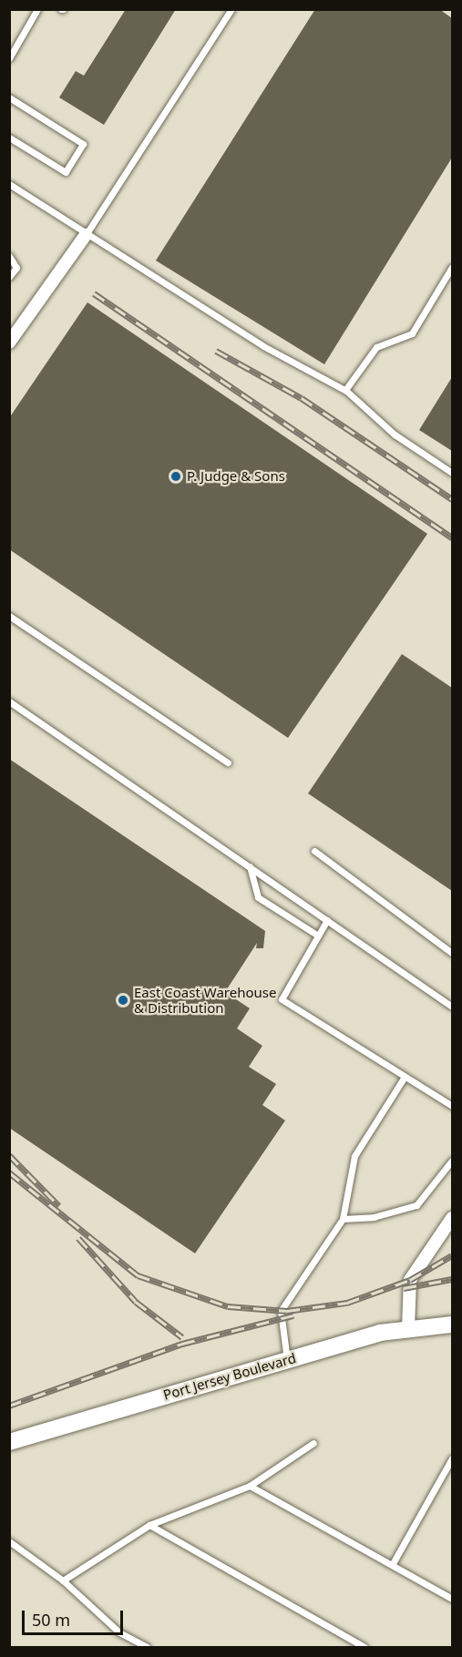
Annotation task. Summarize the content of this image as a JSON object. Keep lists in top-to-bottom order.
{
  "streets": {
    "street": ["Port Jersey Boulevard"]
  },
  "places": ["P. Judge & Sons", "East Coast Warehouse & Distribution"],
  "scale_bar": "50 m"
}
